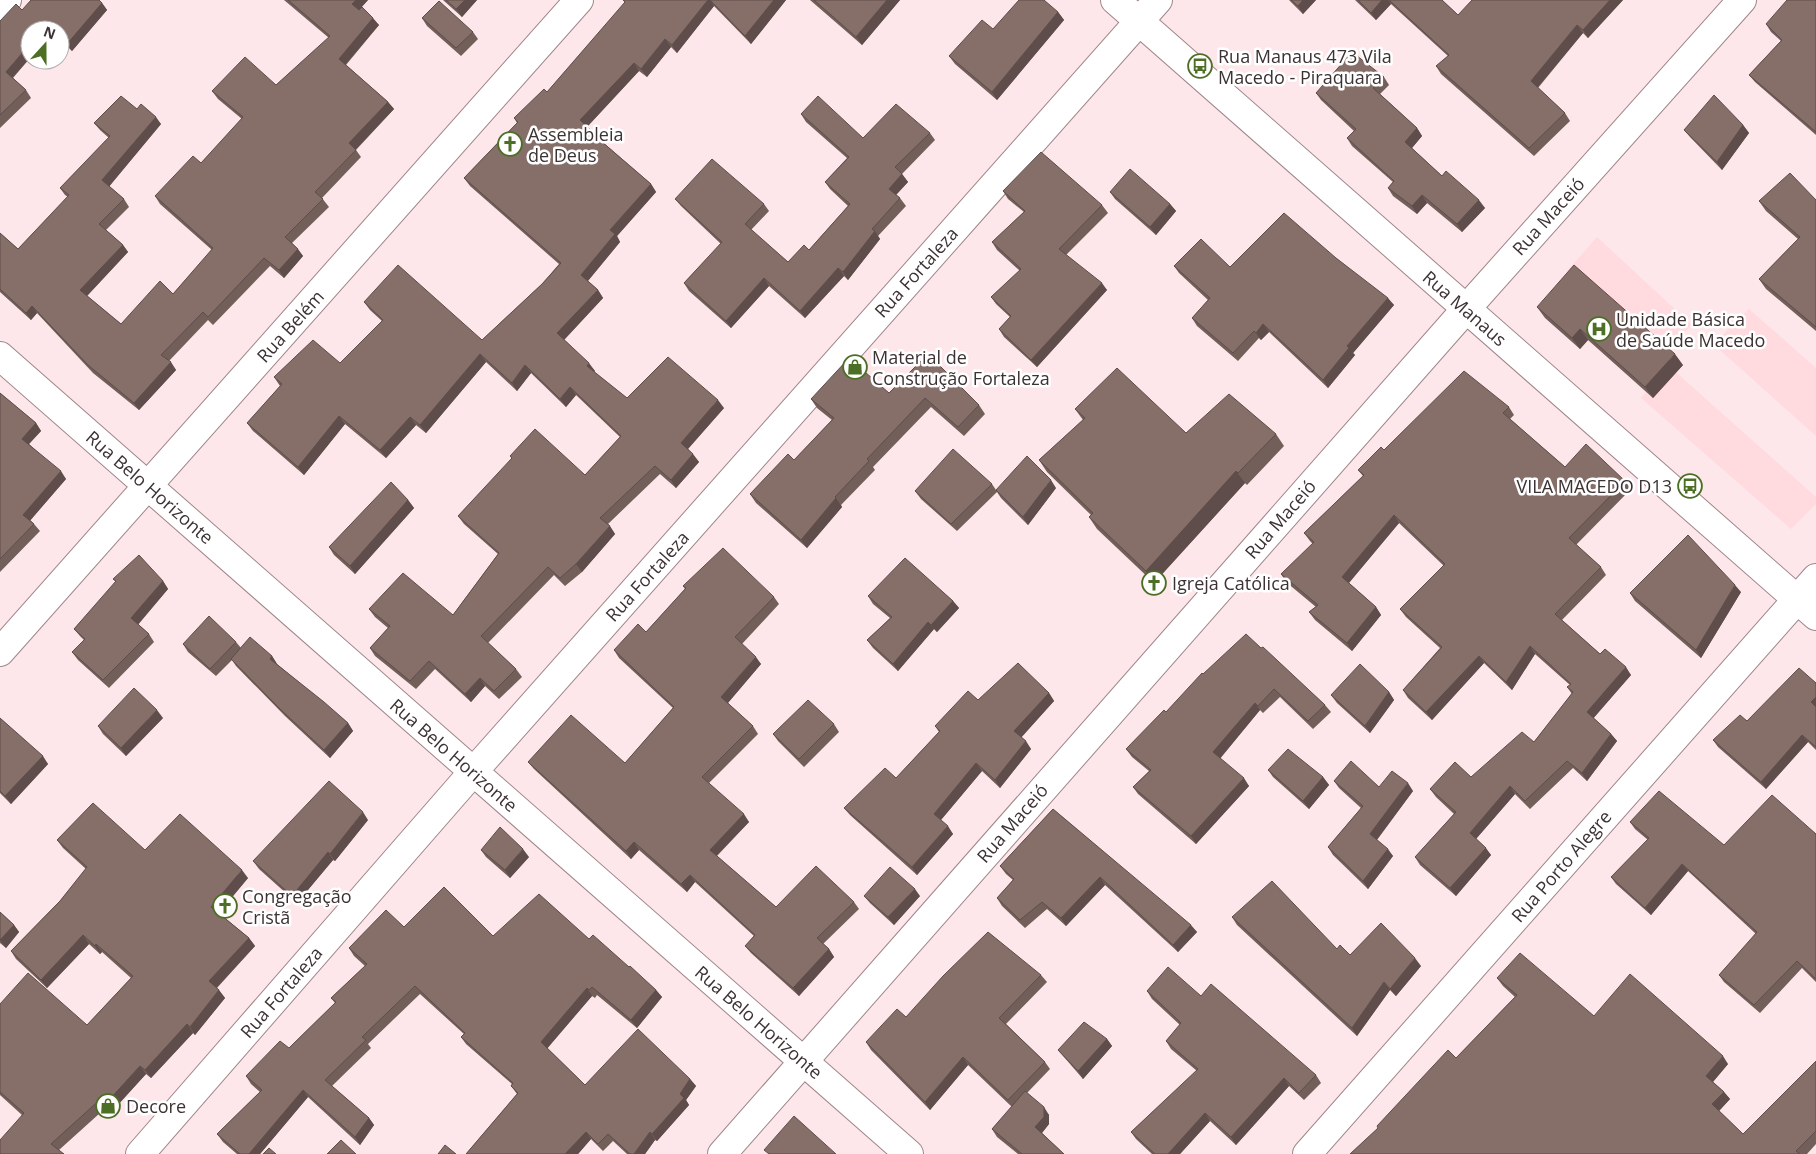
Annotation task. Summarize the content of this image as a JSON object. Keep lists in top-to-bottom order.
{
  "streets": {
    "street": [
      "Rua Maceió",
      "Rua Fortaleza",
      "Rua Manaus",
      "Rua Belém",
      "Rua Belo Horizonte",
      "Rua Porto Alegre"
    ]
  },
  "crossings": [
    ["Rua Maceió", "Rua Manaus"],
    ["Rua Maceió", "Rua Belo Horizonte"],
    ["Rua Fortaleza", "Rua Manaus"],
    ["Rua Fortaleza", "Rua Belo Horizonte"],
    ["Rua Manaus", "Rua Porto Alegre"],
    ["Rua Belém", "Rua Belo Horizonte"]
  ],
  "places": {
    "bus stop": ["Rua Manaus 473 Vila Macedo - Piraquara", "VILA MACEDO D13"],
    "church": ["Assembleia de Deus", "Igreja Católica", "Congregação Cristã"],
    "hospital": ["Unidade Básica de Saúde Macedo"],
    "shop": ["Material de Construção Fortaleza", "Decore"]
  },
  "north": "top"
}
